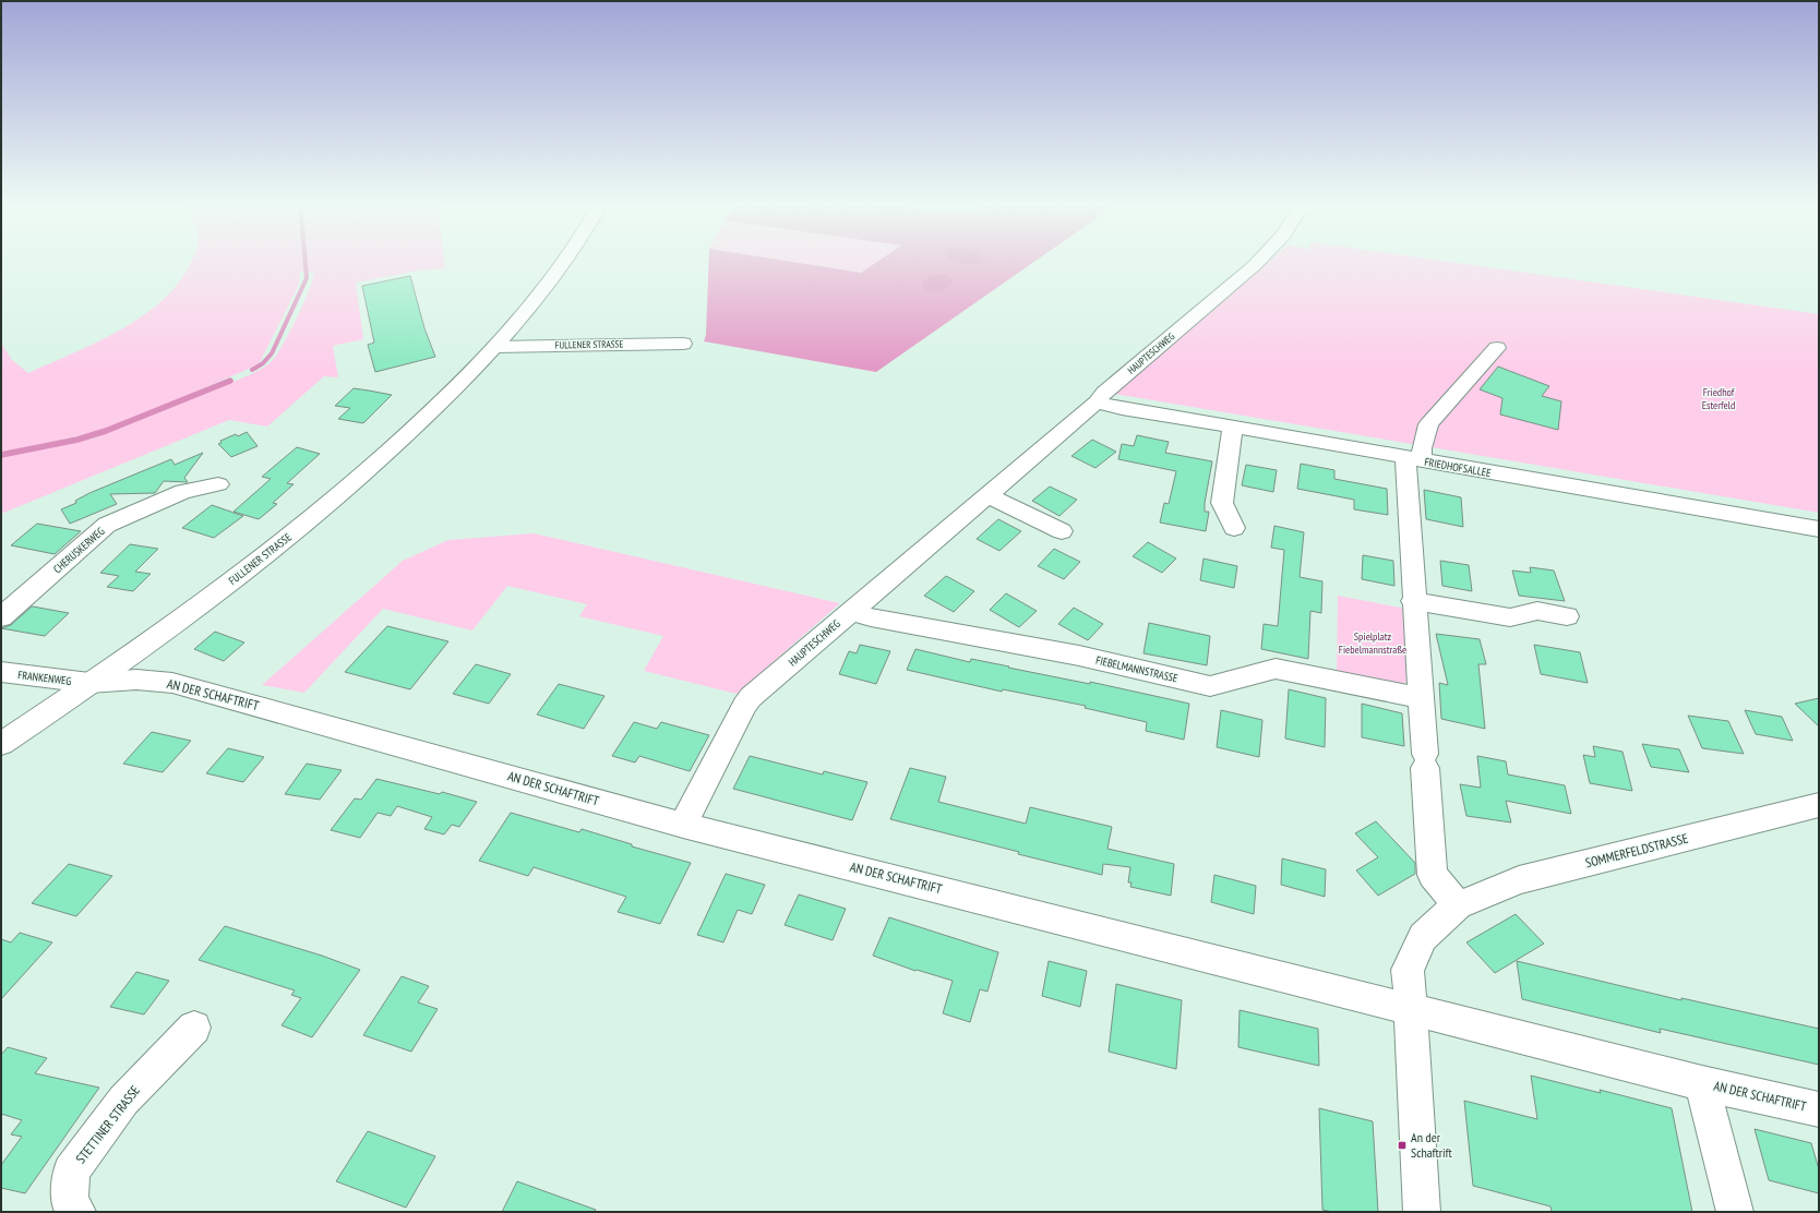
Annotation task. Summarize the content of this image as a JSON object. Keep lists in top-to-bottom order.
{
  "streets": {
    "street": [
      "FULLENER STRASSE",
      "HAUPTESCHWEG",
      "FRIEDHOFSALLEE",
      "CHERUSKERWEG",
      "FIEBELMANNSTRASSE",
      "FRANKENWEG",
      "AN DER SCHAFTRIFT",
      "SOMMERFELDSTRASSE",
      "STETTINER STRASSE"
    ]
  },
  "crossings": [
    ["FULLENER STRASSE", "FRANKENWEG"],
    ["FULLENER STRASSE", "AN DER SCHAFTRIFT"],
    ["HAUPTESCHWEG", "FRIEDHOFSALLEE"],
    ["HAUPTESCHWEG", "FIEBELMANNSTRASSE"],
    ["HAUPTESCHWEG", "AN DER SCHAFTRIFT"],
    ["FRANKENWEG", "AN DER SCHAFTRIFT"],
    ["AN DER SCHAFTRIFT", "SOMMERFELDSTRASSE"]
  ],
  "parks": ["Friedhof Esterfeld", "Spielplatz Fiebelmannstraße"],
  "places": {
    "transit": ["An der Schaftrift"]
  }
}
